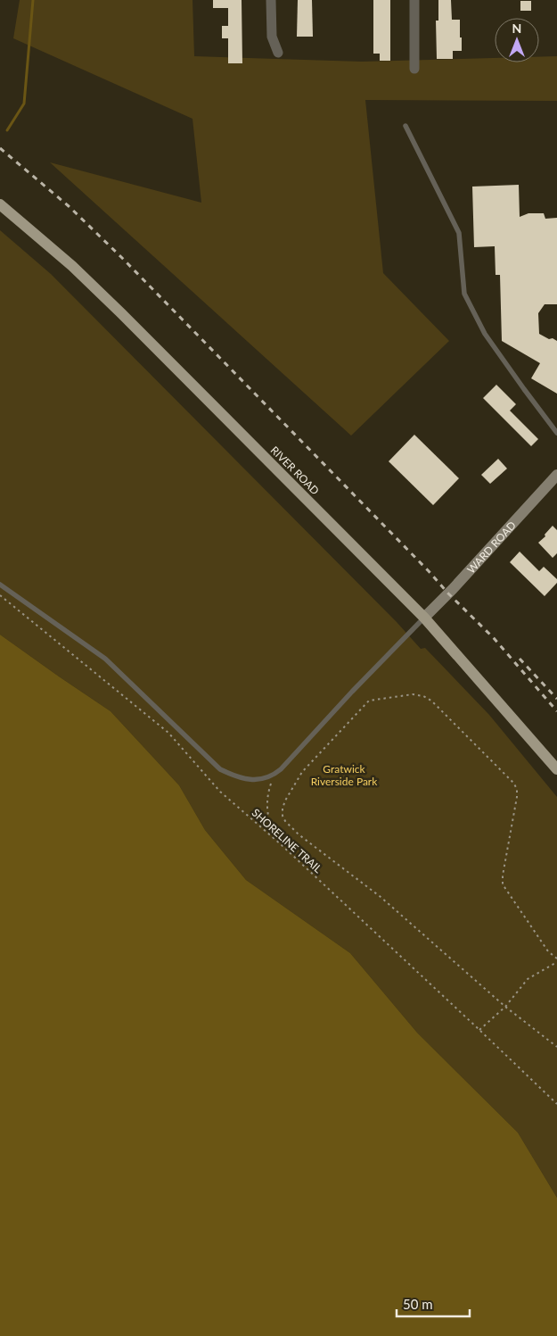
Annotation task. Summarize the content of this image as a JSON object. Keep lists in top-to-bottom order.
{
  "streets": {
    "main road": ["RIVER ROAD", "WARD ROAD"],
    "path": ["SHORELINE TRAIL"]
  },
  "crossings": [
    ["RIVER ROAD", "WARD ROAD"]
  ],
  "parks": ["Gratwick Riverside Park"],
  "scale_bar": "50 m",
  "north": "top"
}
